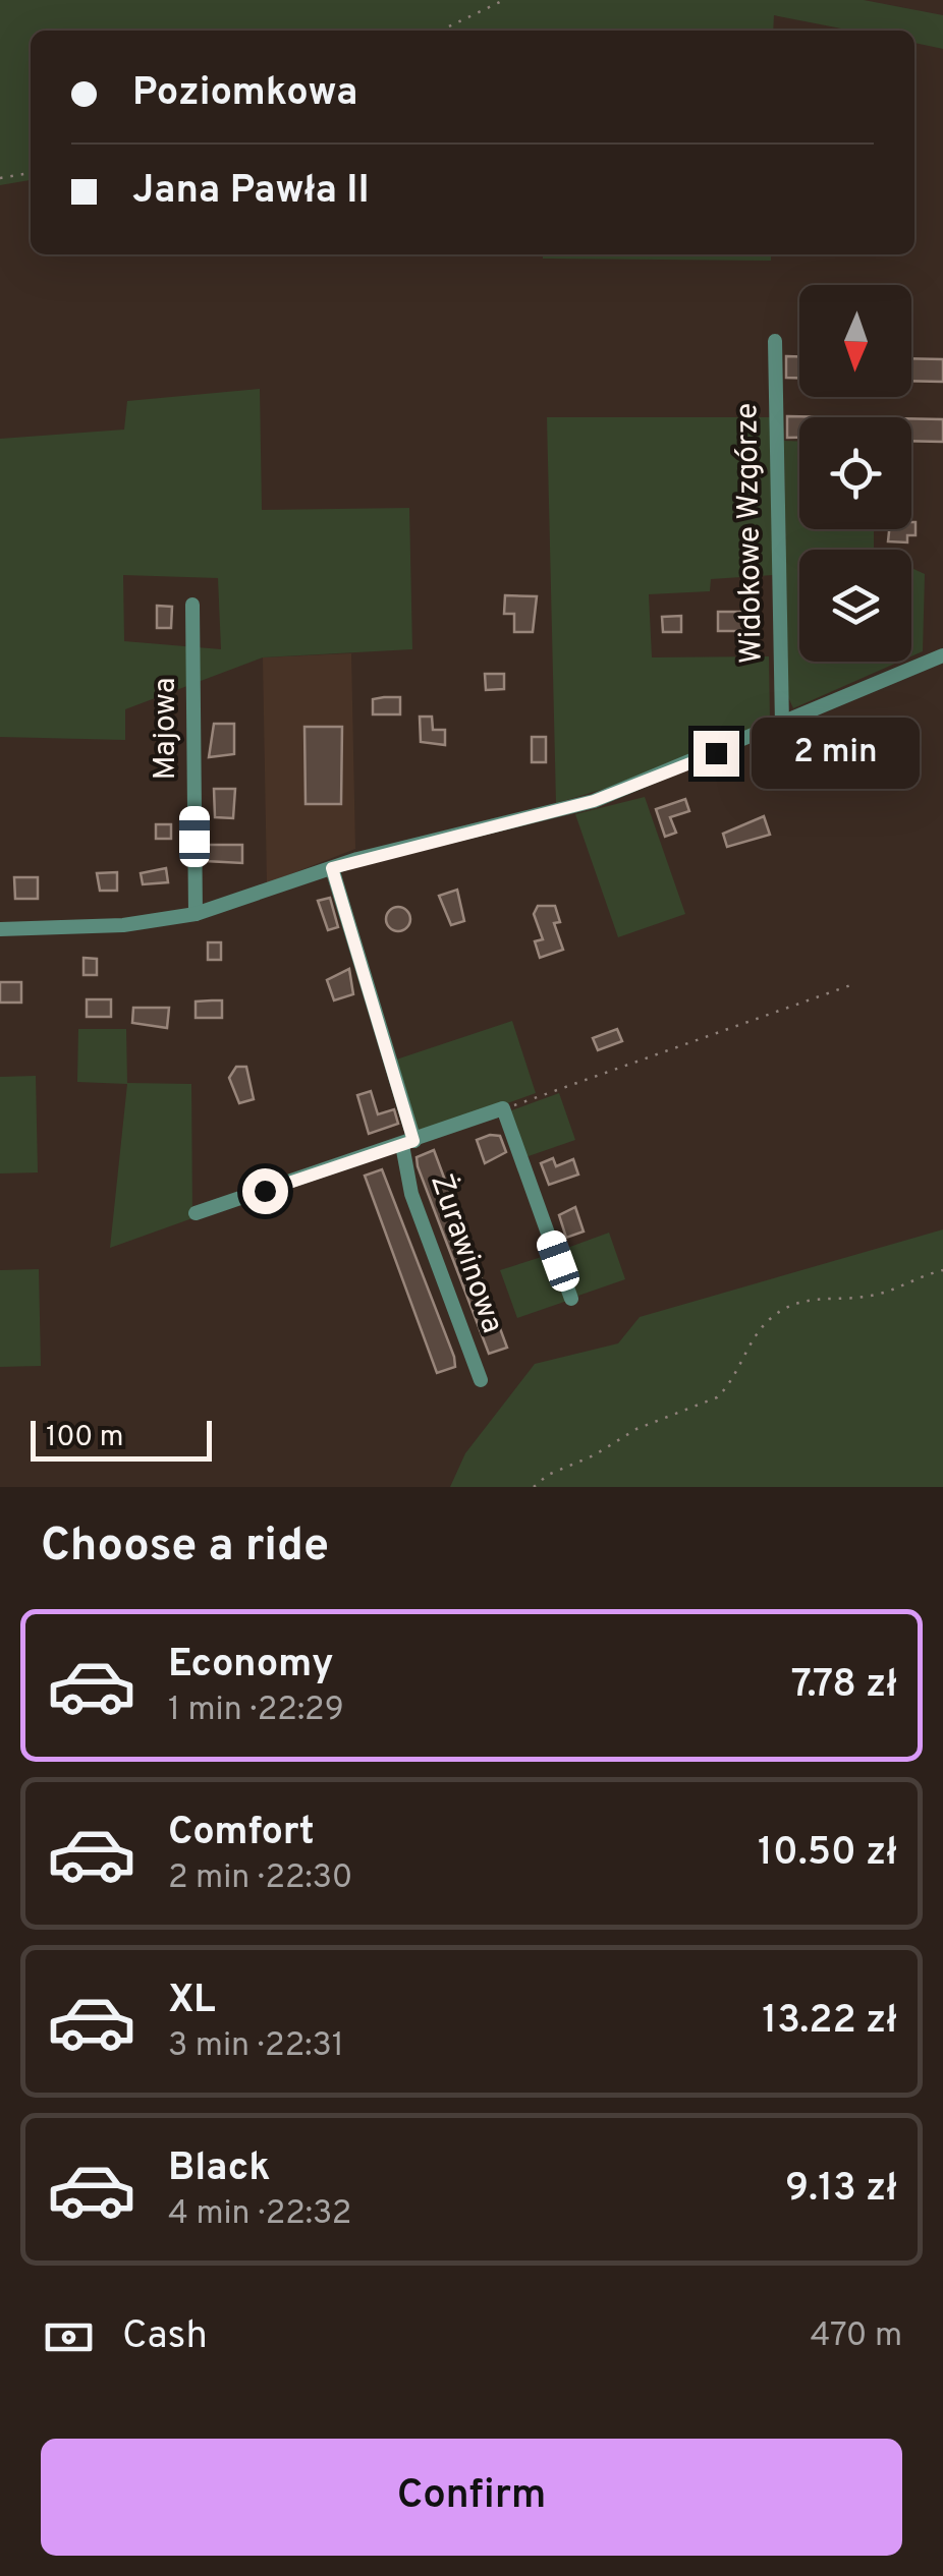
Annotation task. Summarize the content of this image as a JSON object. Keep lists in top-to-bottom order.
{
  "streets": {
    "street": ["Widokowe Wzgórze", "Majowa", "Żurawinowa"]
  },
  "scale_bar": "100 m",
  "north": "bottom",
  "page": {
    "banner": ["Poziomkowa", "Jana Pawła II"],
    "bubble": "2 min",
    "scale": "100 m",
    "heading": "Choose a ride",
    "list": [
      {
        "name": "Economy",
        "note": "1 min · 22:29",
        "value": "7.78 zł"
      },
      {
        "name": "Comfort",
        "note": "2 min · 22:30",
        "value": "10.50 zł"
      },
      {
        "name": "XL",
        "note": "3 min · 22:31",
        "value": "13.22 zł"
      },
      {
        "name": "Black",
        "note": "4 min · 22:32",
        "value": "9.13 zł"
      }
    ],
    "pay": ["Cash", "470 m"],
    "buttons": "Confirm"
  }
}
